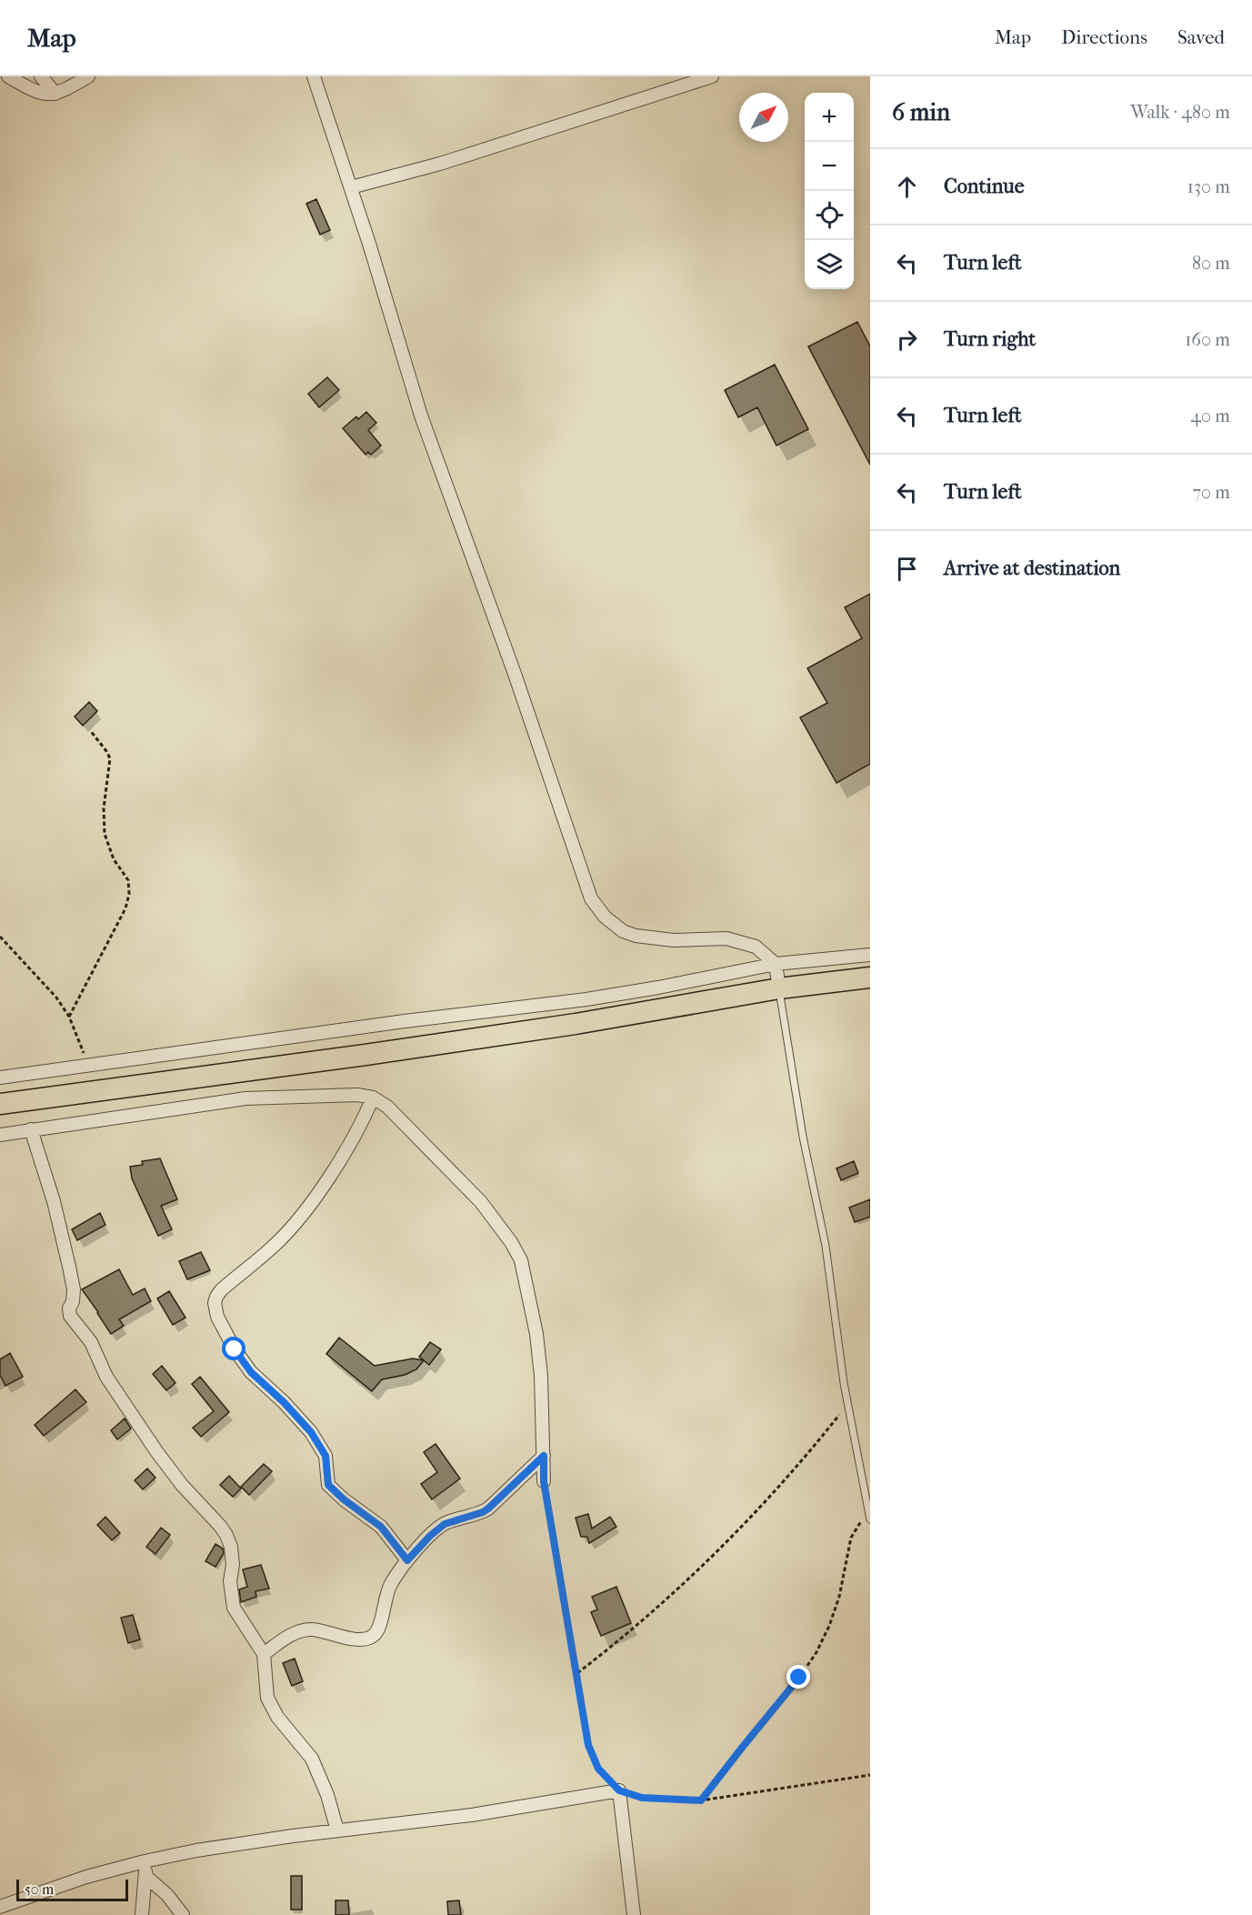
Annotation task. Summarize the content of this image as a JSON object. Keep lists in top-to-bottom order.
{
  "scale_bar": "50 m",
  "north": "top right",
  "page": {
    "header": "Map",
    "nav": ["Map", "Directions", "Saved"],
    "heading": ["6 min", "Walk · 480 m"],
    "map_buttons": ["+", "−"],
    "list": [
      ["Continue", "130 m"],
      ["Turn left", "80 m"],
      ["Turn right", "160 m"],
      ["Turn left", "40 m"],
      ["Turn left", "70 m"],
      "Arrive at destination"
    ],
    "scale": "50 m"
  }
}
